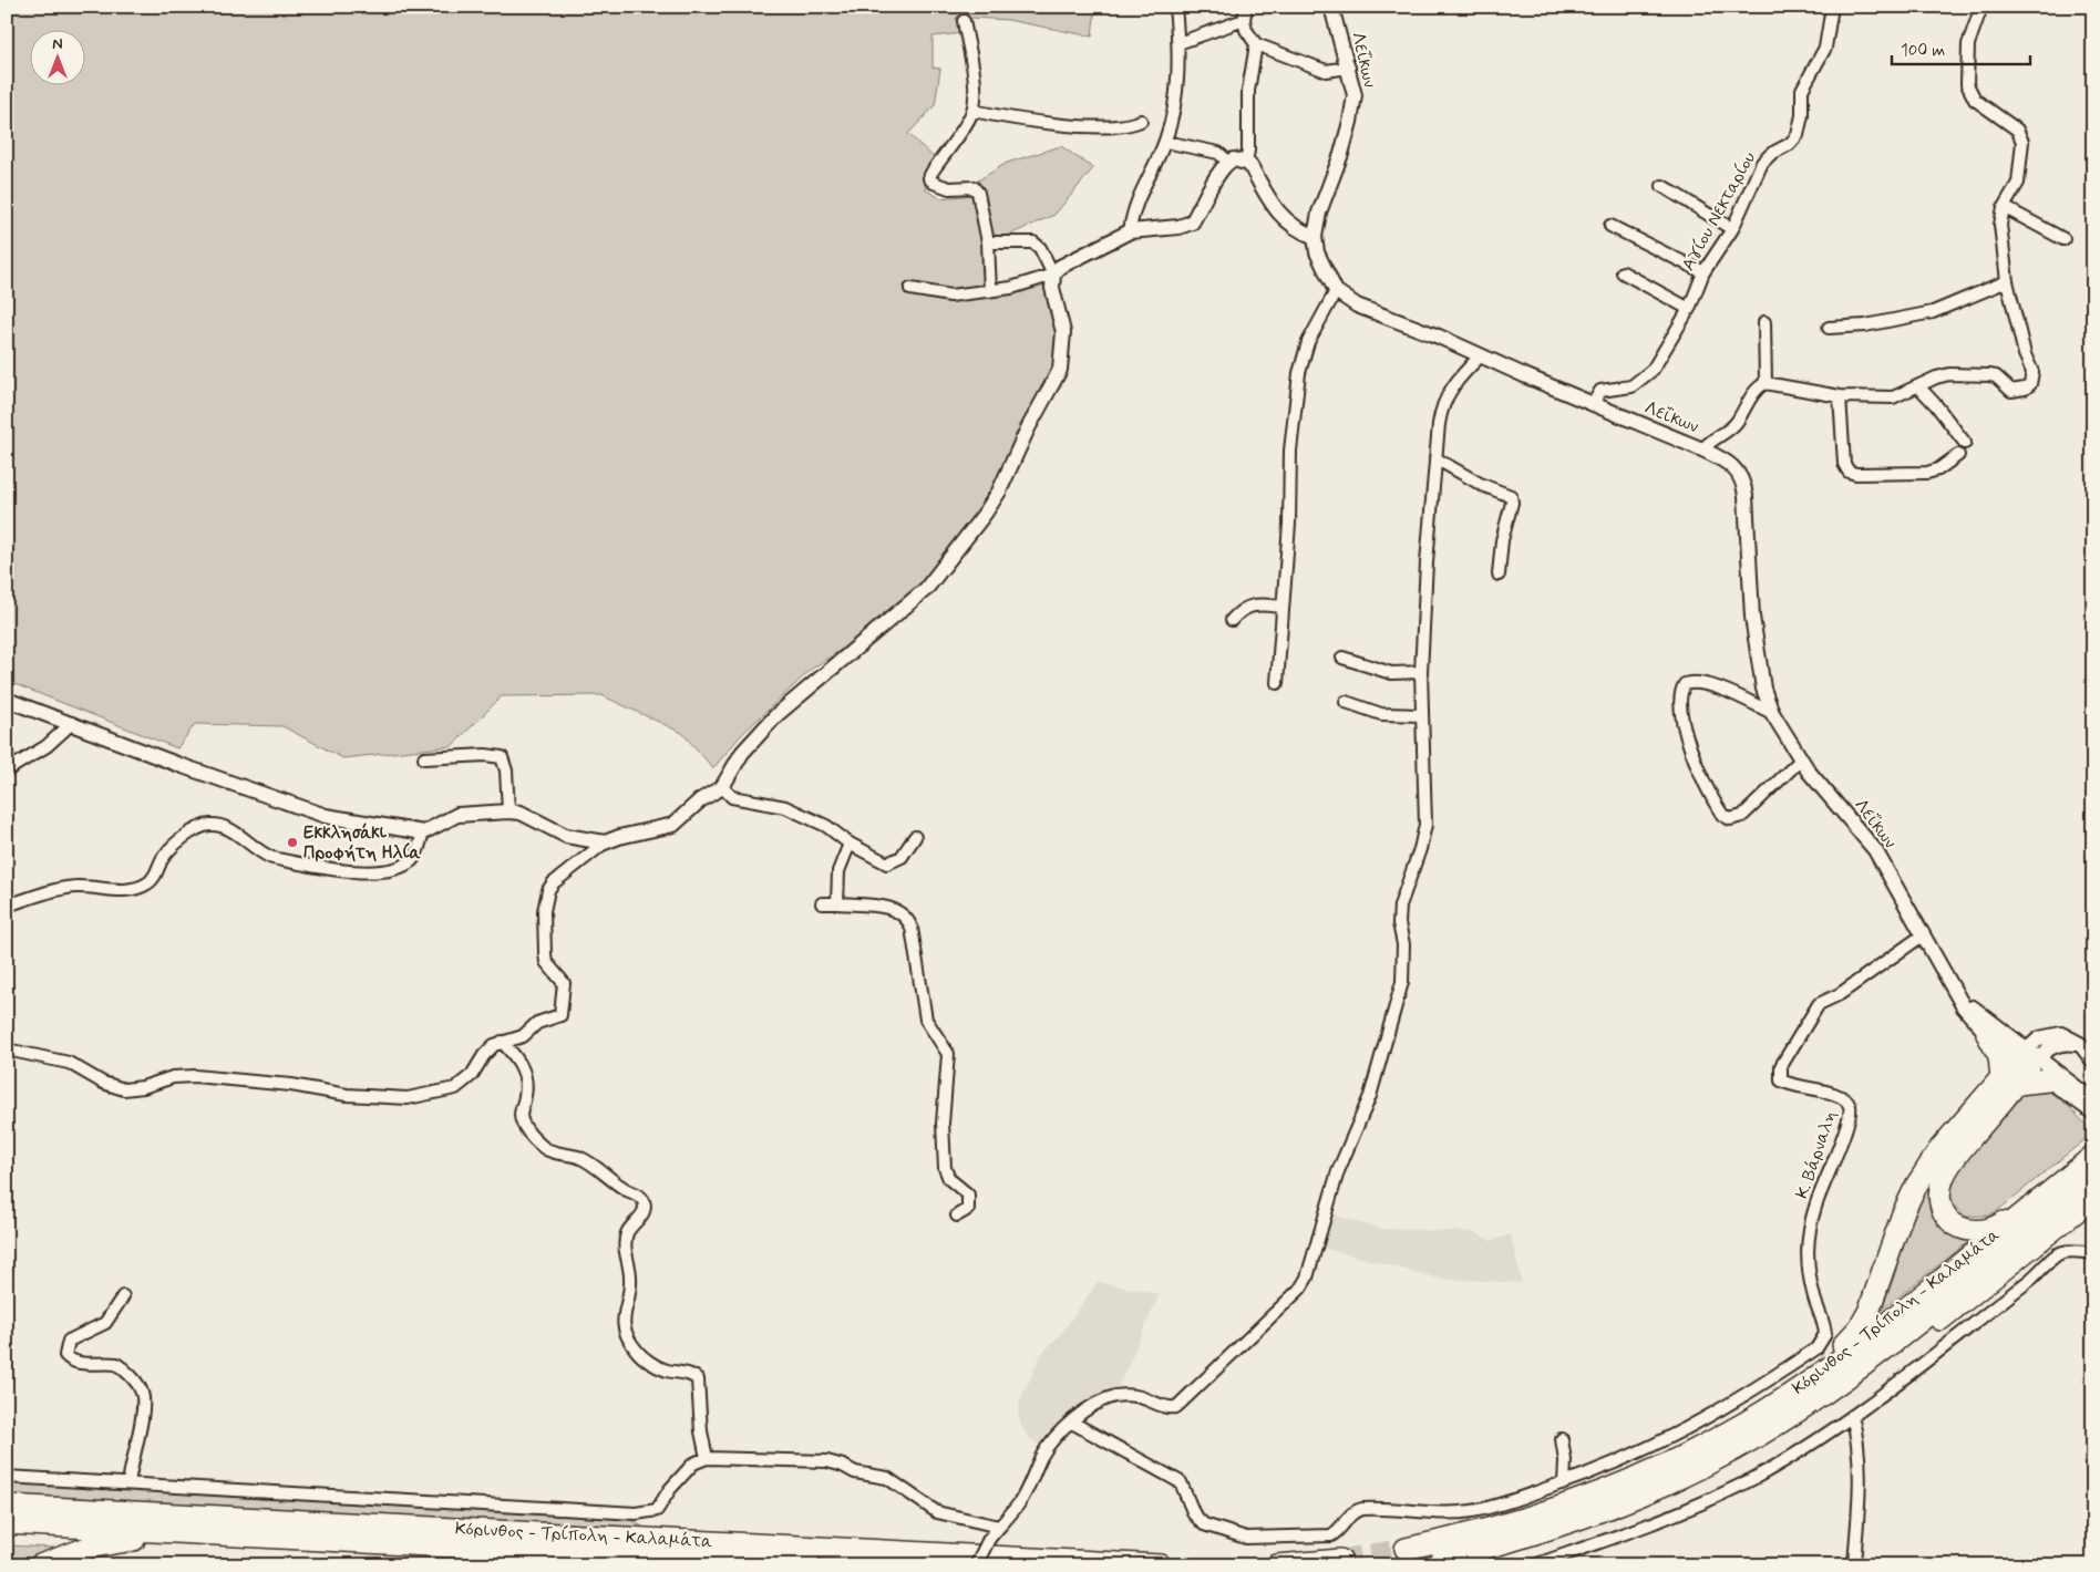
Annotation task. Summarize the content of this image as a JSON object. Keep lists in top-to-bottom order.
{
  "streets": {
    "highway": ["Κόρινθος - Τρίπολη - Καλαμάτα"],
    "street": ["Λεΐκων", "Αγίου Νεκταρίου", "Κ. Βάρναλη"]
  },
  "crossings": [
    ["Λεΐκων", "Αγίου Νεκταρίου"],
    ["Λεΐκων", "Κ. Βάρναλη"]
  ],
  "places": ["Εκκλησάκι Προφήτη Ηλία"],
  "scale_bar": "100 m",
  "north": "top"
}
